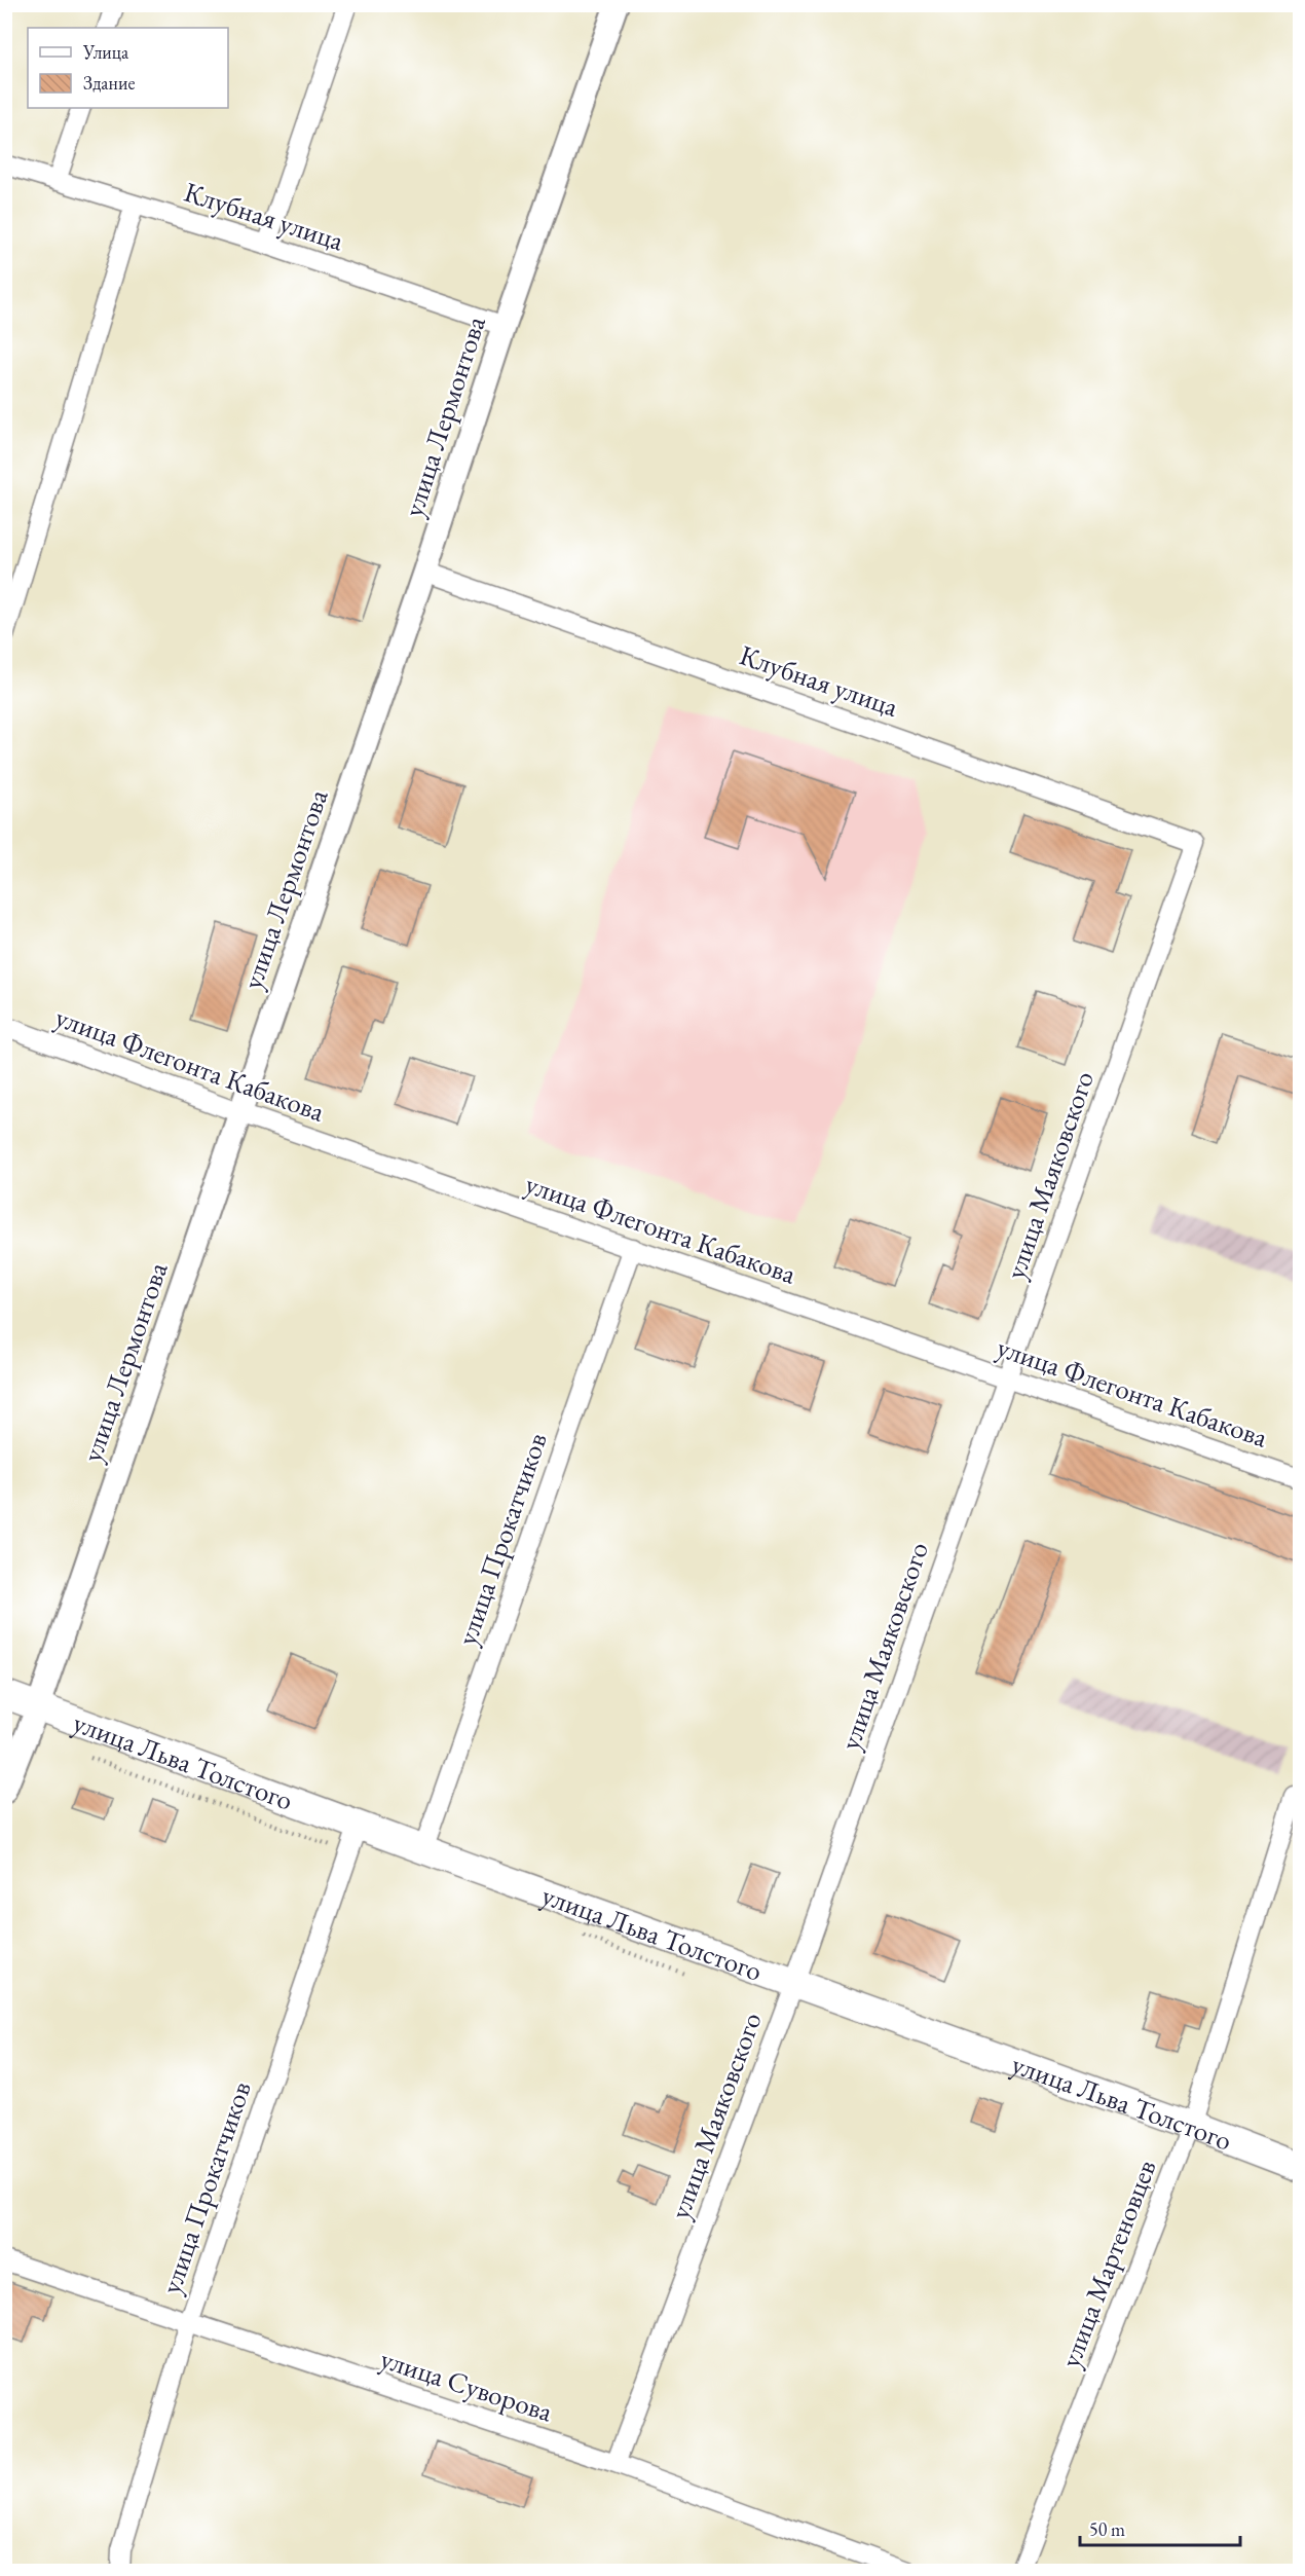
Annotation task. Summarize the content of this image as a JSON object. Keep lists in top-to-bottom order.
{
  "streets": {
    "main road": ["улица Льва Толстого"],
    "street": [
      "Клубная улица",
      "улица Лермонтова",
      "улица Флегонта Кабакова",
      "улица Маяковского",
      "улица Прокатчиков",
      "улица Мартеновцев",
      "улица Суворова"
    ]
  },
  "crossings": [
    ["Клубная улица", "улица Лермонтова"],
    ["Клубная улица", "улица Маяковского"],
    ["улица Лермонтова", "улица Флегонта Кабакова"],
    ["улица Лермонтова", "улица Льва Толстого"],
    ["улица Флегонта Кабакова", "улица Маяковского"],
    ["улица Флегонта Кабакова", "улица Прокатчиков"],
    ["улица Маяковского", "улица Льва Толстого"],
    ["улица Маяковского", "улица Суворова"],
    ["улица Прокатчиков", "улица Льва Толстого"],
    ["улица Прокатчиков", "улица Суворова"],
    ["улица Льва Толстого", "улица Мартеновцев"]
  ],
  "legend": ["Улица", "Здание"],
  "scale_bar": "50 m"
}
